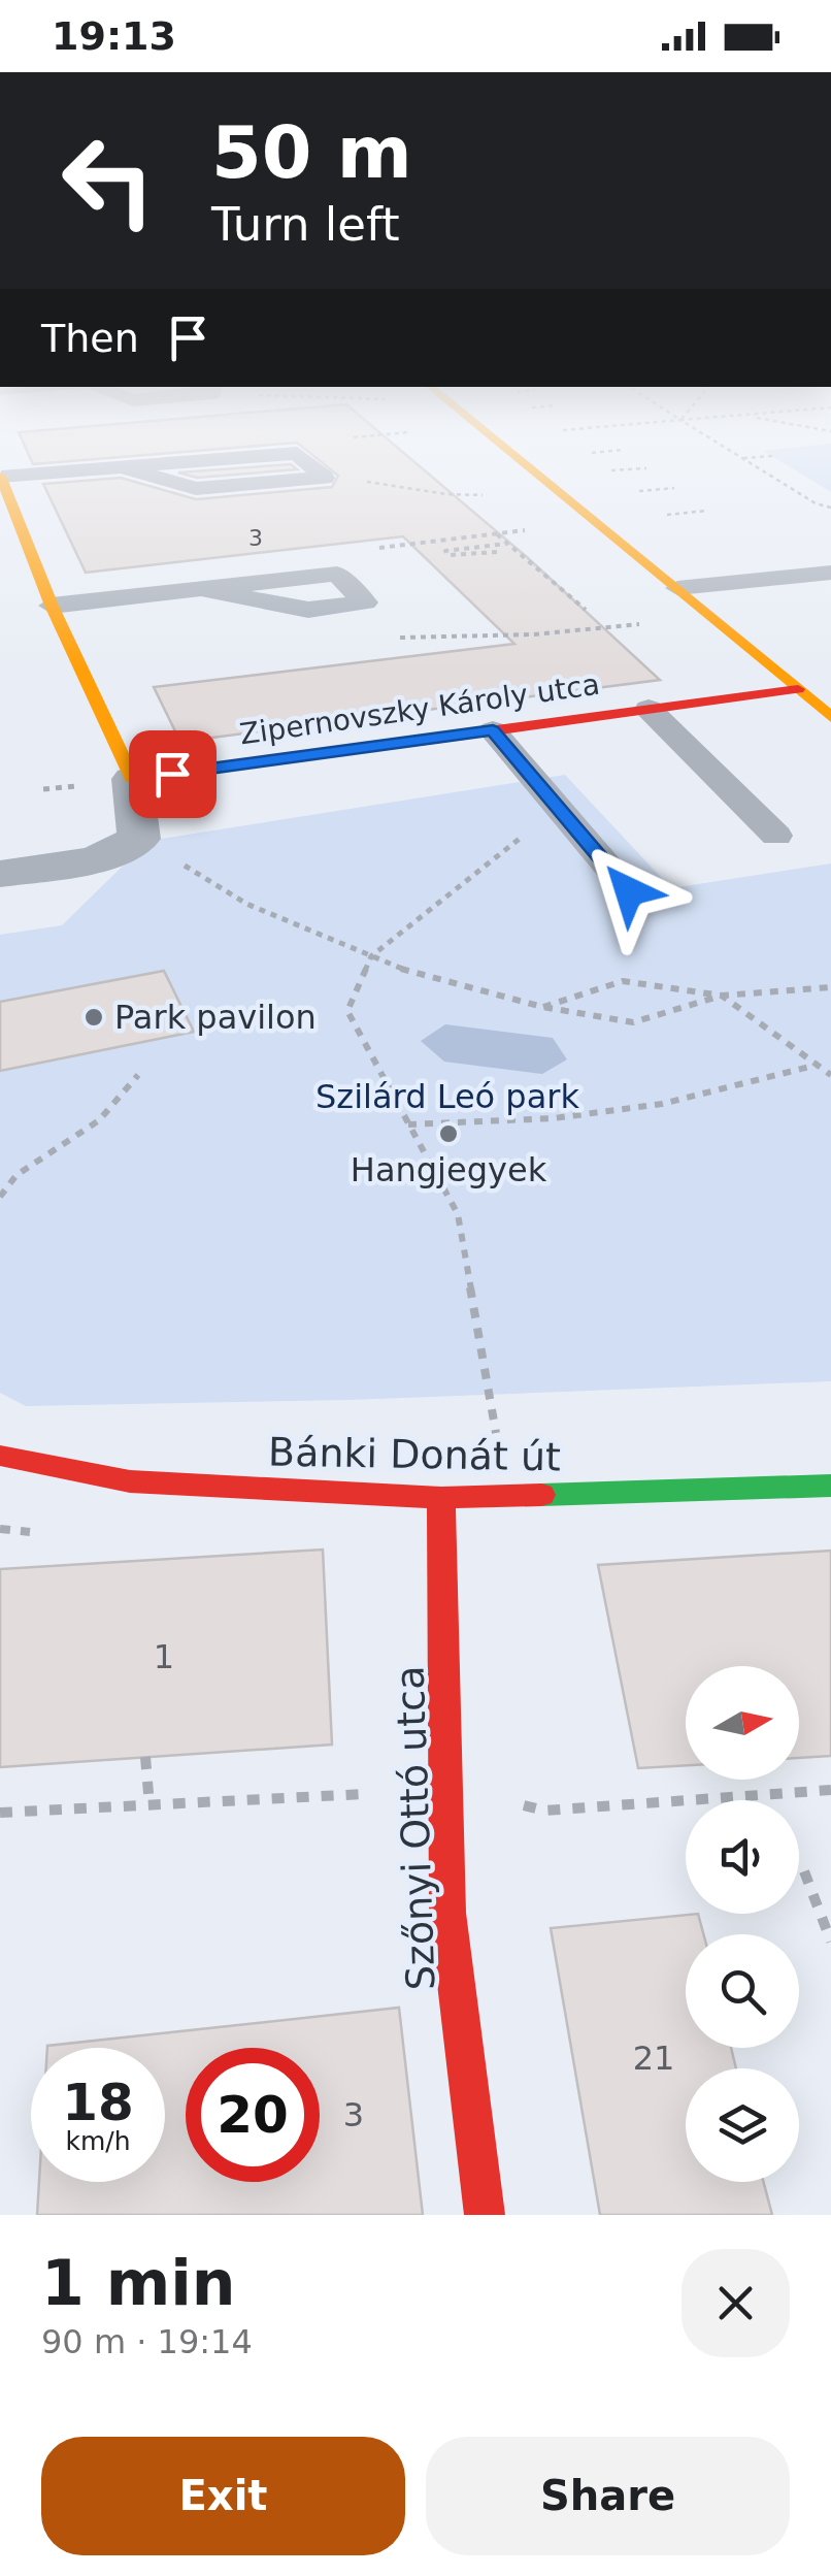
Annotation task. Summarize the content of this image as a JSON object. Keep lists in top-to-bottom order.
{
  "streets": {
    "street": ["Zipernovszky Károly utca", "Bánki Donát út", "Szőnyi Ottó utca"]
  },
  "crossings": [
    ["Bánki Donát út", "Szőnyi Ottó utca"]
  ],
  "parks": ["Szilárd Leó park"],
  "places": ["Park pavilon", "Hangjegyek"],
  "house_numbers": [
    "3",
    "1",
    "21",
    "3"
  ],
  "north": "right",
  "page": {
    "status": "19:13",
    "turn": ["50 m", "Turn left"],
    "then": "Then",
    "speed": "18 km/h",
    "limit": "20",
    "heading": ["1 min", "90 m · 19:14"],
    "buttons": ["Exit", "Share"]
  }
}
